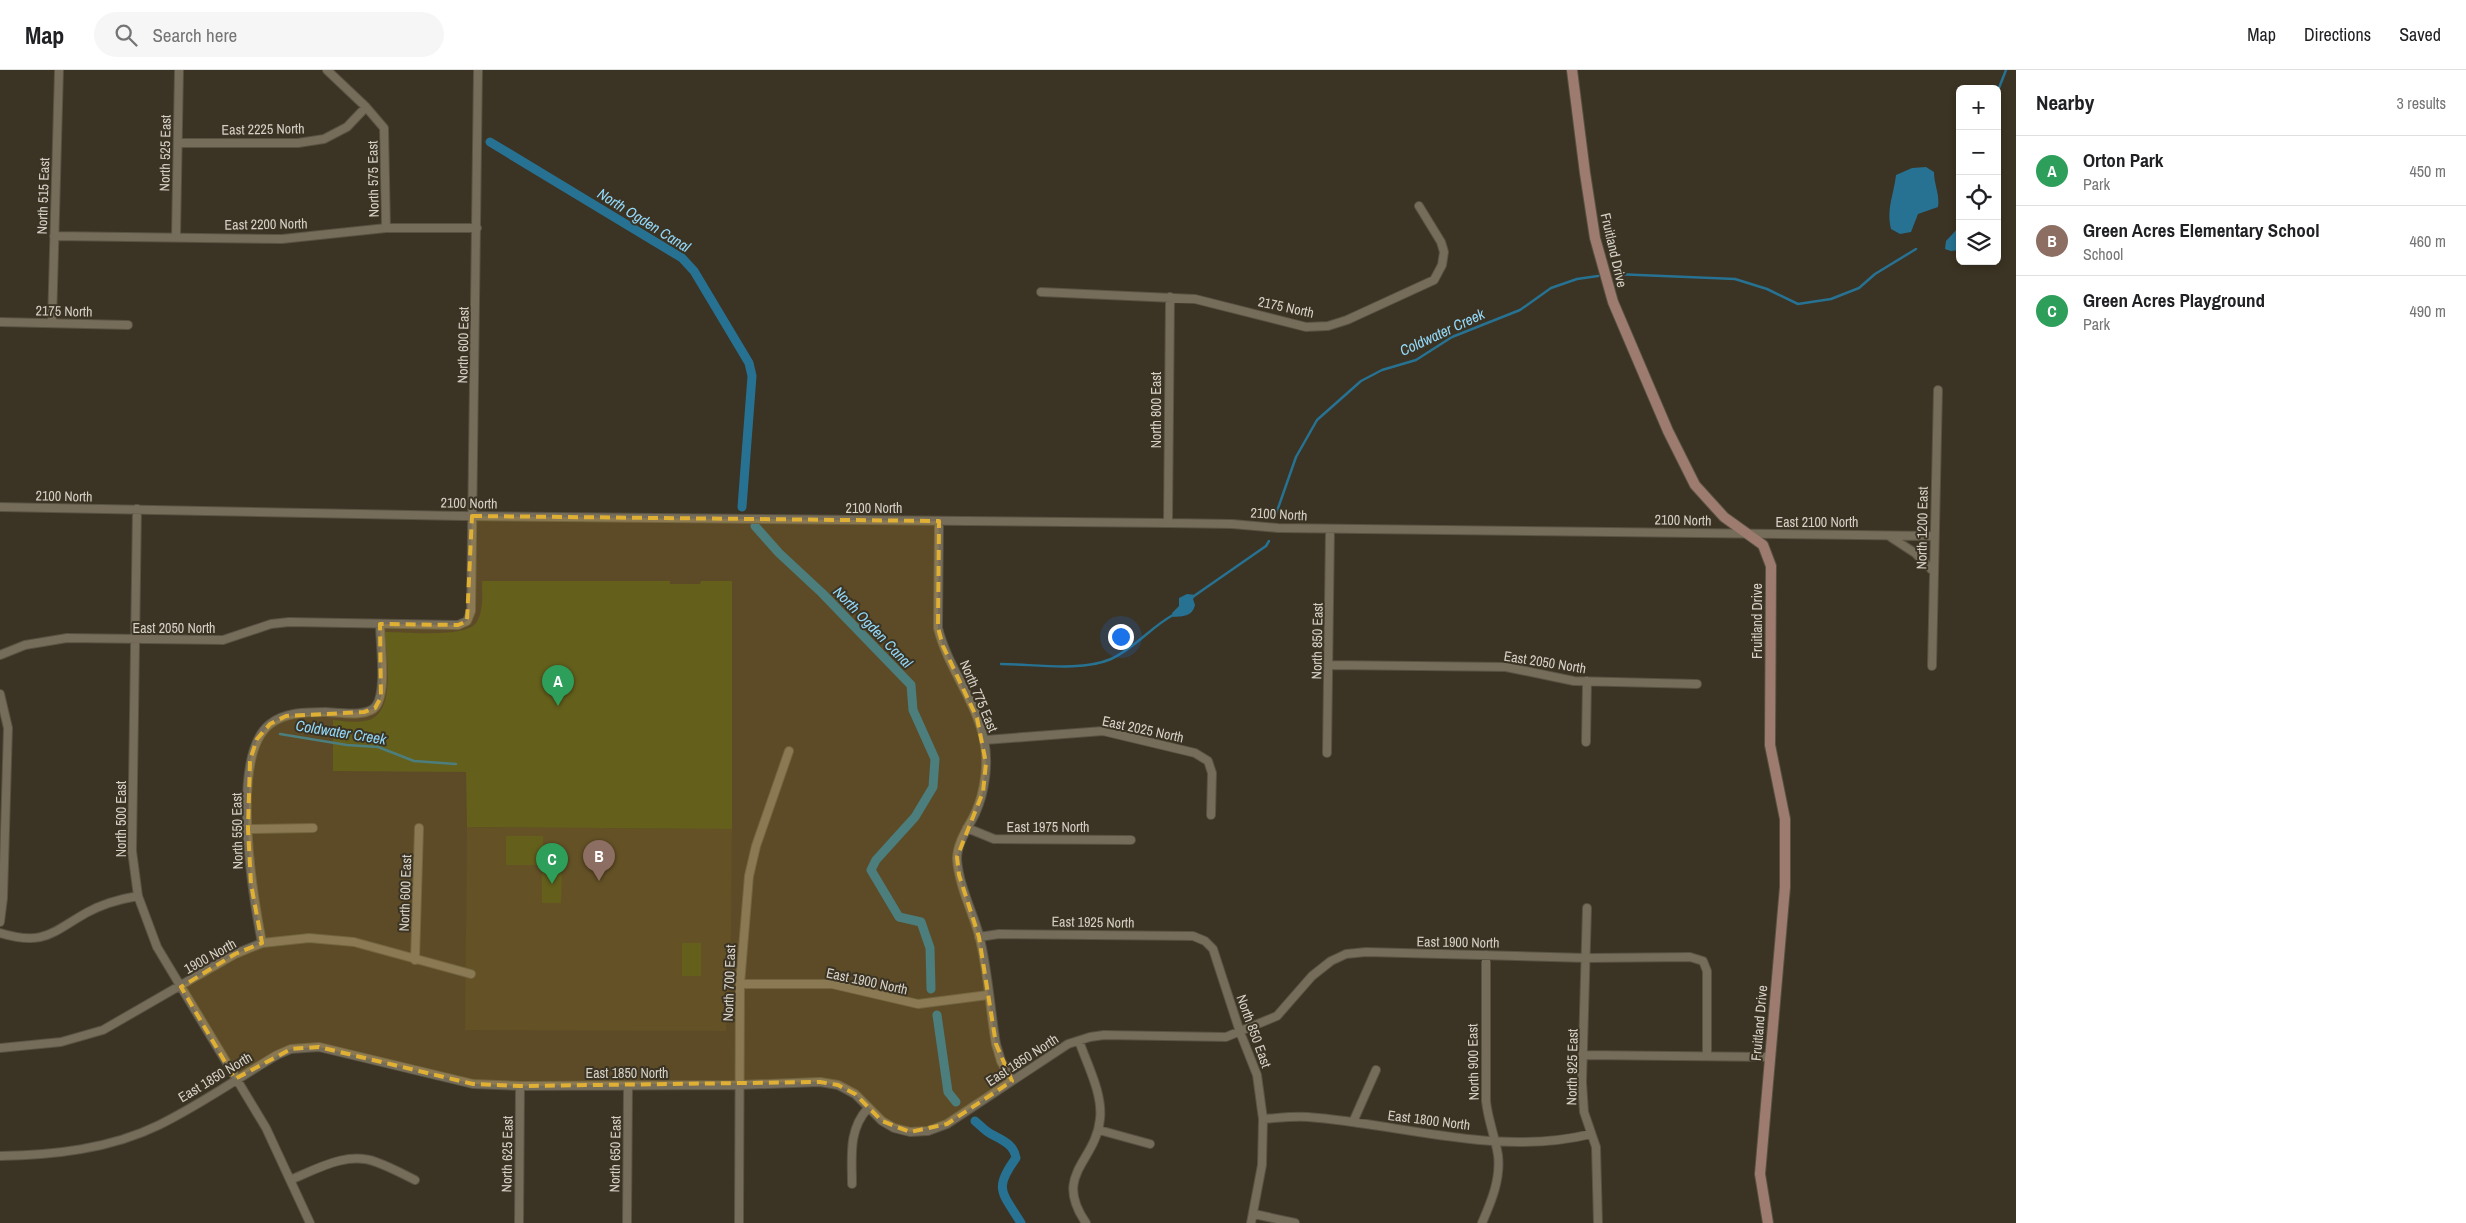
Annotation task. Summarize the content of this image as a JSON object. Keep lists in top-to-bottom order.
{
  "streets": {
    "street": [
      "East 2225 North",
      "North 525 East",
      "North 575 East",
      "North 515 East",
      "East 2200 North",
      "Fruitland Drive",
      "2175 North",
      "North 600 East",
      "North 800 East",
      "2100 North",
      "East 2100 North",
      "North 1200 East",
      "East 2050 North",
      "North 850 East",
      "North 775 East",
      "East 2025 North",
      "North 500 East",
      "East 1975 North",
      "North 550 East",
      "East 1925 North",
      "East 1900 North",
      "1900 North",
      "North 700 East",
      "East 1850 North",
      "North 900 East",
      "North 925 East",
      "East 1800 North",
      "North 625 East",
      "North 650 East"
    ]
  },
  "crossings": [
    ["East 2225 North", "North 525 East"],
    ["East 2225 North", "North 575 East"],
    ["North 525 East", "East 2200 North"],
    ["North 575 East", "East 2200 North"],
    ["North 515 East", "East 2200 North"],
    ["North 515 East", "2175 North"],
    ["East 2200 North", "North 600 East"],
    ["Fruitland Drive", "2100 North"],
    ["Fruitland Drive", "East 2100 North"],
    ["2175 North", "North 800 East"],
    ["North 600 East", "2100 North"],
    ["North 600 East", "East 2050 North"],
    ["North 600 East", "1900 North"],
    ["North 800 East", "2100 North"],
    ["2100 North", "East 2100 North"],
    ["2100 North", "North 850 East"],
    ["2100 North", "North 775 East"],
    ["2100 North", "North 500 East"],
    ["East 2100 North", "North 1200 East"],
    ["East 2050 North", "North 850 East"],
    ["East 2050 North", "North 500 East"],
    ["East 2050 North", "North 550 East"],
    ["North 850 East", "East 1925 North"],
    ["North 850 East", "East 1900 North"],
    ["North 850 East", "East 1850 North"],
    ["North 850 East", "East 1800 North"],
    ["North 775 East", "East 2025 North"],
    ["North 775 East", "East 1975 North"],
    ["North 775 East", "East 1925 North"],
    ["North 775 East", "East 1900 North"],
    ["North 775 East", "East 1850 North"],
    ["North 500 East", "1900 North"],
    ["North 500 East", "East 1850 North"],
    ["North 550 East", "1900 North"],
    ["East 1900 North", "North 700 East"],
    ["East 1900 North", "East 1850 North"],
    ["East 1900 North", "North 900 East"],
    ["East 1900 North", "North 925 East"],
    ["North 700 East", "East 1850 North"],
    ["East 1850 North", "North 625 East"],
    ["East 1850 North", "North 650 East"],
    ["North 900 East", "East 1800 North"],
    ["North 925 East", "East 1800 North"]
  ],
  "water": ["North Ogden Canal", "Coldwater Creek"],
  "page": {
    "header": "Map",
    "search": "Search here",
    "nav": ["Map", "Directions", "Saved"],
    "heading": ["Nearby", "3 results"],
    "map_buttons": ["+", "−"],
    "list": [
      {
        "mark": "A",
        "name": "Orton Park",
        "note": "Park",
        "value": "450 m"
      },
      {
        "mark": "B",
        "name": "Green Acres Elementary School",
        "note": "School",
        "value": "460 m"
      },
      {
        "mark": "C",
        "name": "Green Acres Playground",
        "note": "Park",
        "value": "490 m"
      }
    ],
    "pins": ["A", "B", "C"]
  }
}
